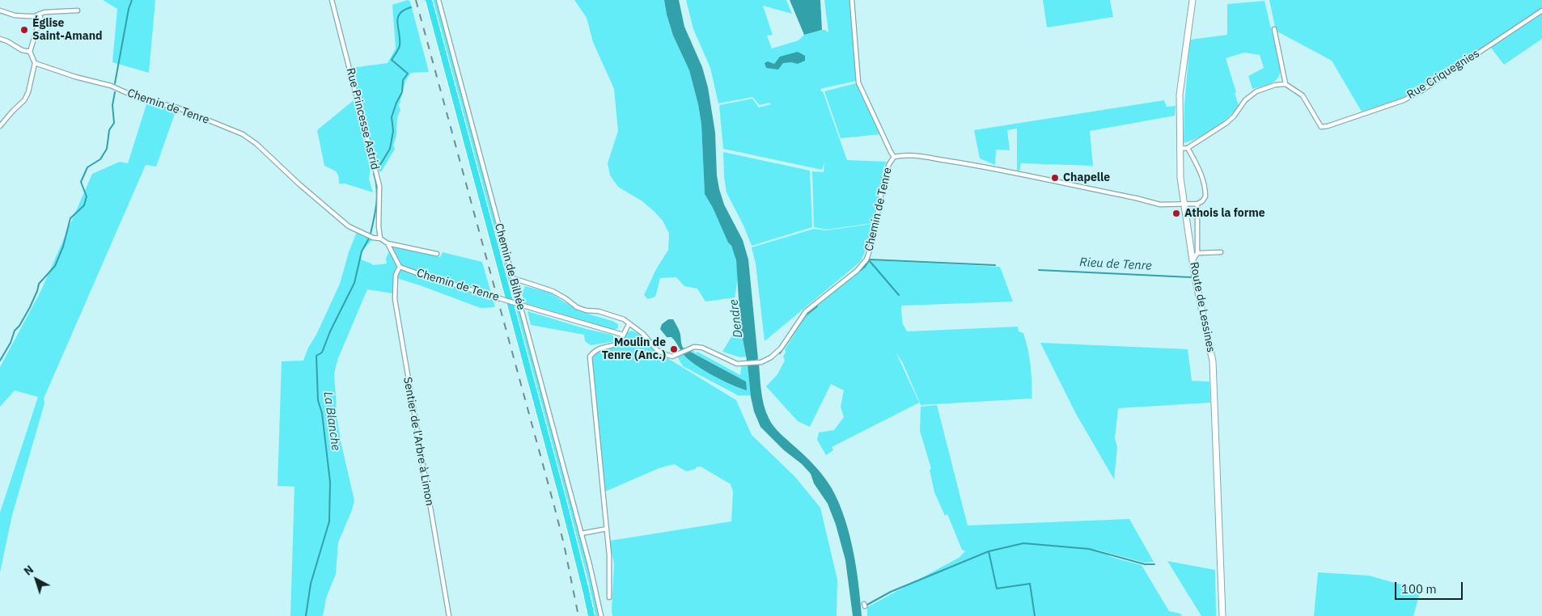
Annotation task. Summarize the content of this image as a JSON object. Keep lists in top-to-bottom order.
{
  "streets": {
    "main road": ["Route de Lessines"],
    "street": [
      "Rue Criquegnies",
      "Chemin de Tenre",
      "Rue Princesse Astrid",
      "Chemin de Bilhée",
      "Sentier de l'Arbre à Limon"
    ]
  },
  "crossings": [
    ["Chemin de Tenre", "Rue Princesse Astrid"],
    ["Chemin de Tenre", "Chemin de Bilhée"],
    ["Chemin de Tenre", "Route de Lessines"],
    ["Chemin de Tenre", "Sentier de l'Arbre à Limon"]
  ],
  "water": ["Rieu de Tenre", "Dendre", "La Blanche"],
  "places": [
    "Église Saint-Amand",
    "Chapelle",
    "Athois la forme",
    "Moulin de Tenre (Anc.)"
  ],
  "scale_bar": "100 m",
  "north": "top left"
}
